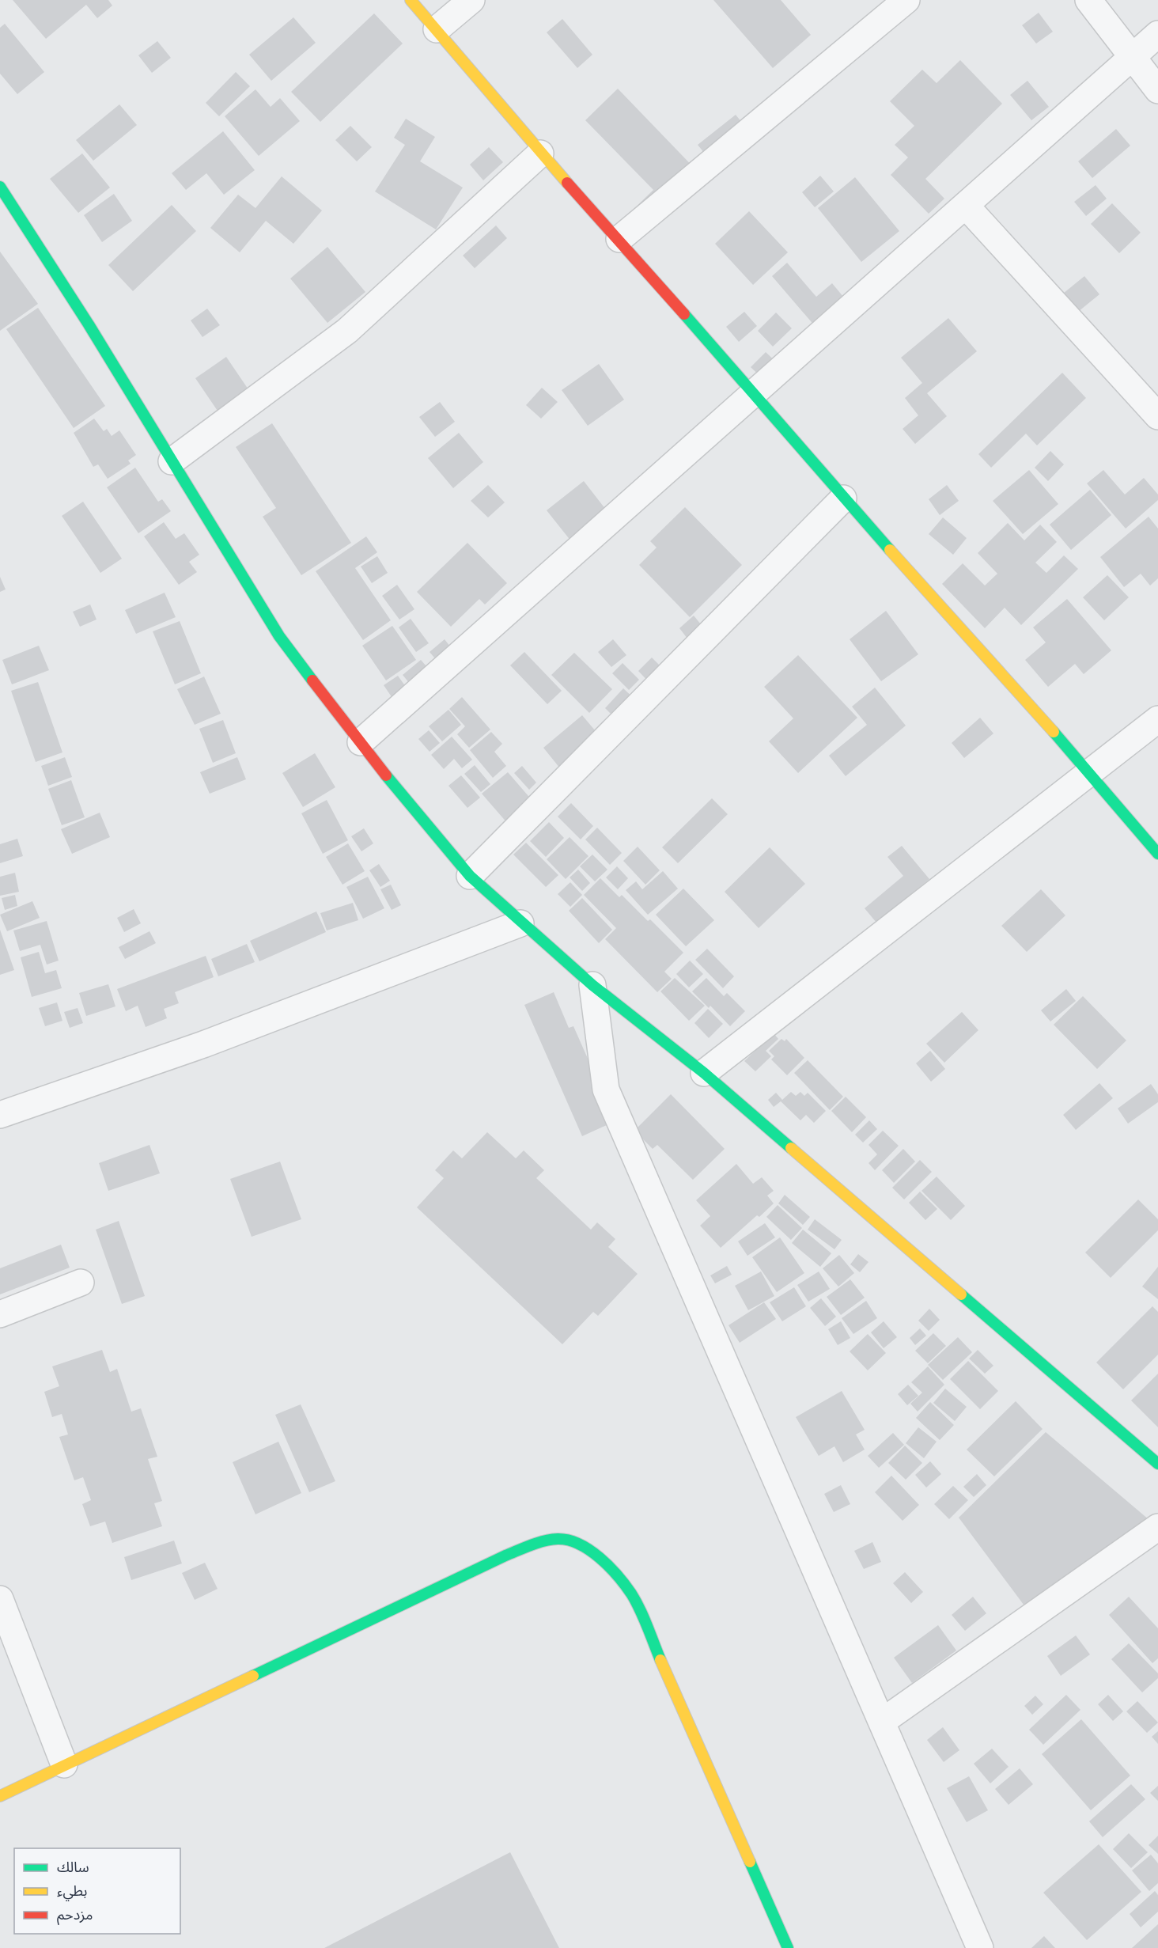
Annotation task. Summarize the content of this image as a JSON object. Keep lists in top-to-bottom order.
{
  "legend": ["سالك", "بطيء", "مزدحم"]
}
